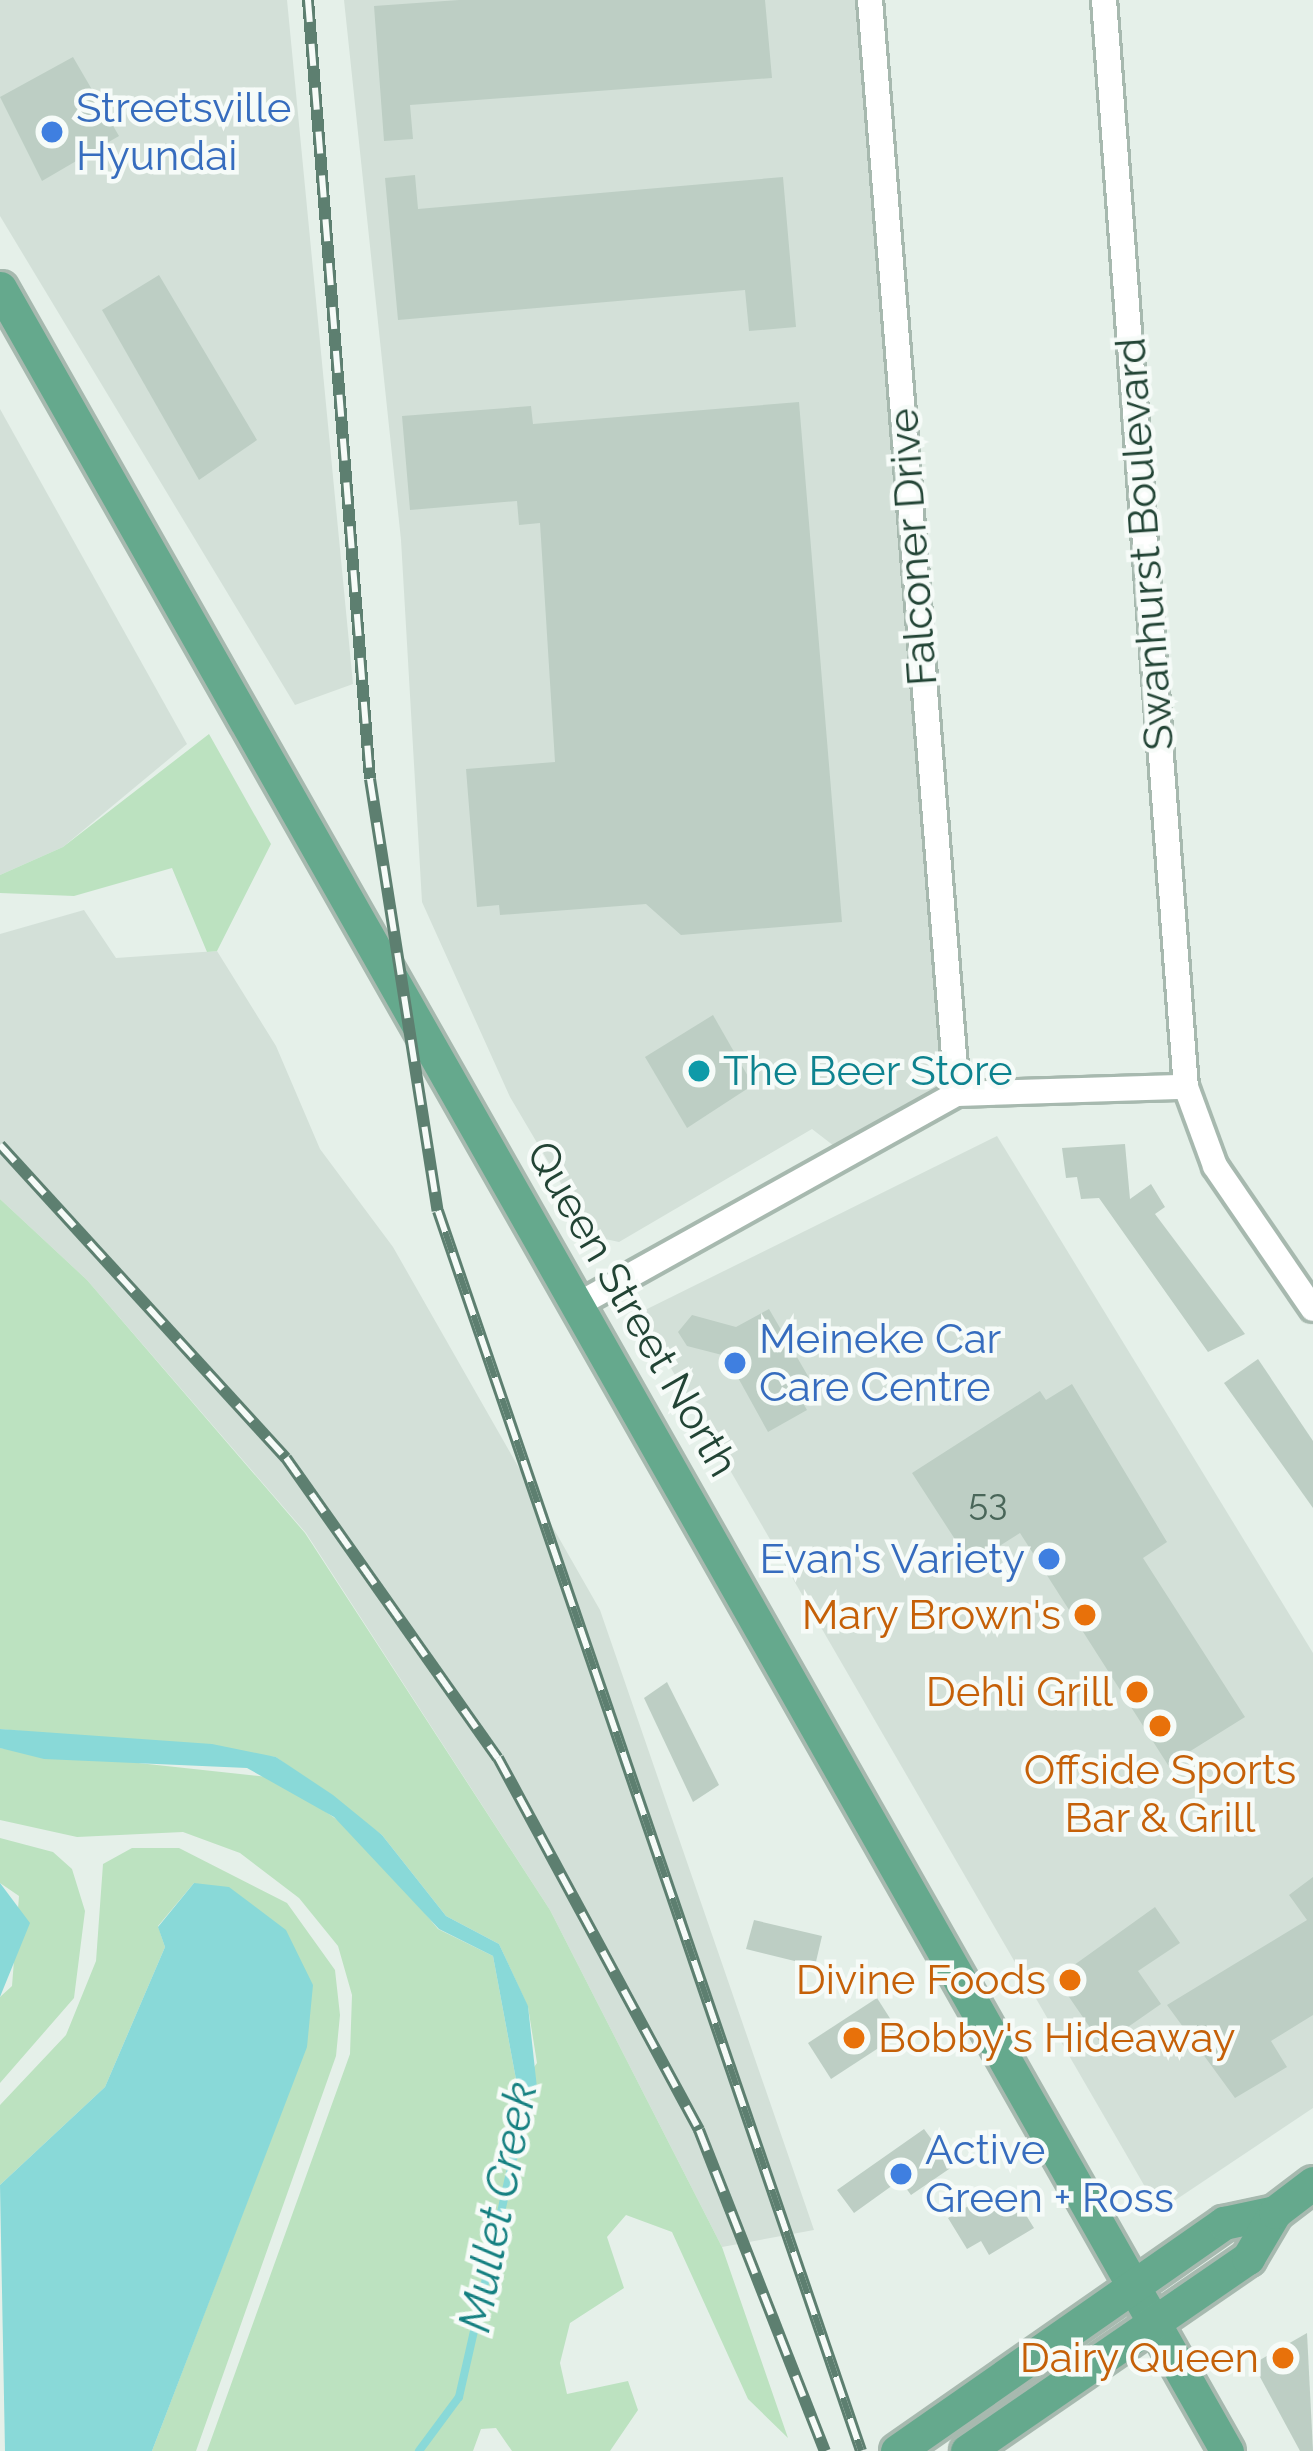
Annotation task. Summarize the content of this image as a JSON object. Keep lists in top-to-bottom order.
{
  "streets": {
    "main road": ["Queen Street North"],
    "street": ["Swanhurst Boulevard", "Falconer Drive"]
  },
  "water": ["Mullet Creek"],
  "places": [
    "Streetsville Hyundai",
    "The Beer Store",
    "Meineke Car Care Centre",
    "Evan's Variety",
    "Mary Brown's",
    "Dehli Grill",
    "Offside Sports Bar & Grill",
    "Divine Foods",
    "Bobby's Hideaway",
    "Active Green + Ross",
    "Dairy Queen"
  ],
  "house_numbers": ["53"]
}
